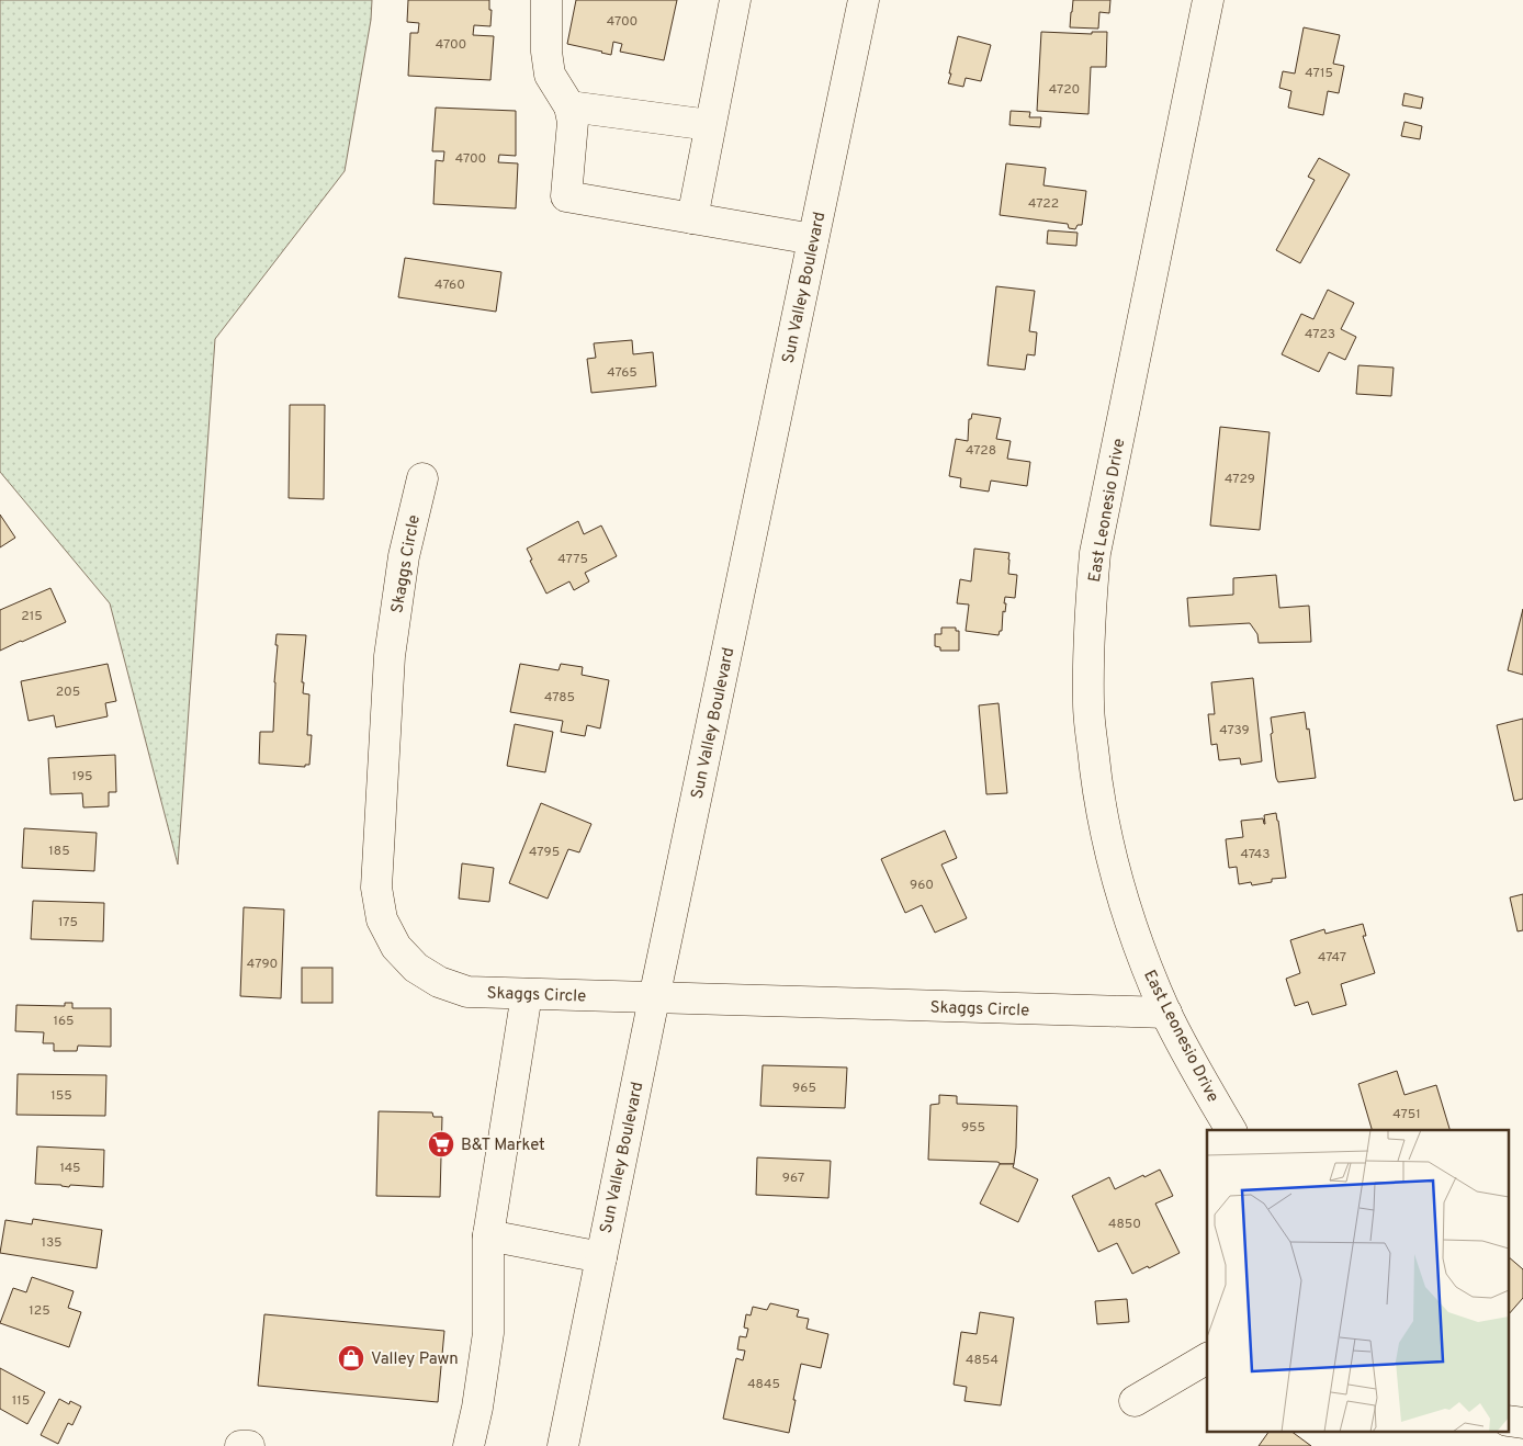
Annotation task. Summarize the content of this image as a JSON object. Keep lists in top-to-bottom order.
{
  "streets": {
    "street": ["Sun Valley Boulevard", "East Leonesio Drive", "Skaggs Circle"]
  },
  "crossings": [
    ["Sun Valley Boulevard", "Skaggs Circle"],
    ["East Leonesio Drive", "Skaggs Circle"]
  ],
  "places": {
    "supermarket": ["B&T Market"],
    "shop": ["Valley Pawn"]
  },
  "house_numbers": [
    "4700",
    "4700",
    "4715",
    "4720",
    "4700",
    "4722",
    "4760",
    "4723",
    "4765",
    "4728",
    "4729",
    "4775",
    "215",
    "205",
    "4785",
    "4739",
    "195",
    "185",
    "4795",
    "4743",
    "960",
    "175",
    "4747",
    "4790",
    "165",
    "965",
    "155",
    "4751",
    "955",
    "145",
    "967",
    "4850",
    "135",
    "125",
    "4854",
    "4845",
    "115"
  ]
}
